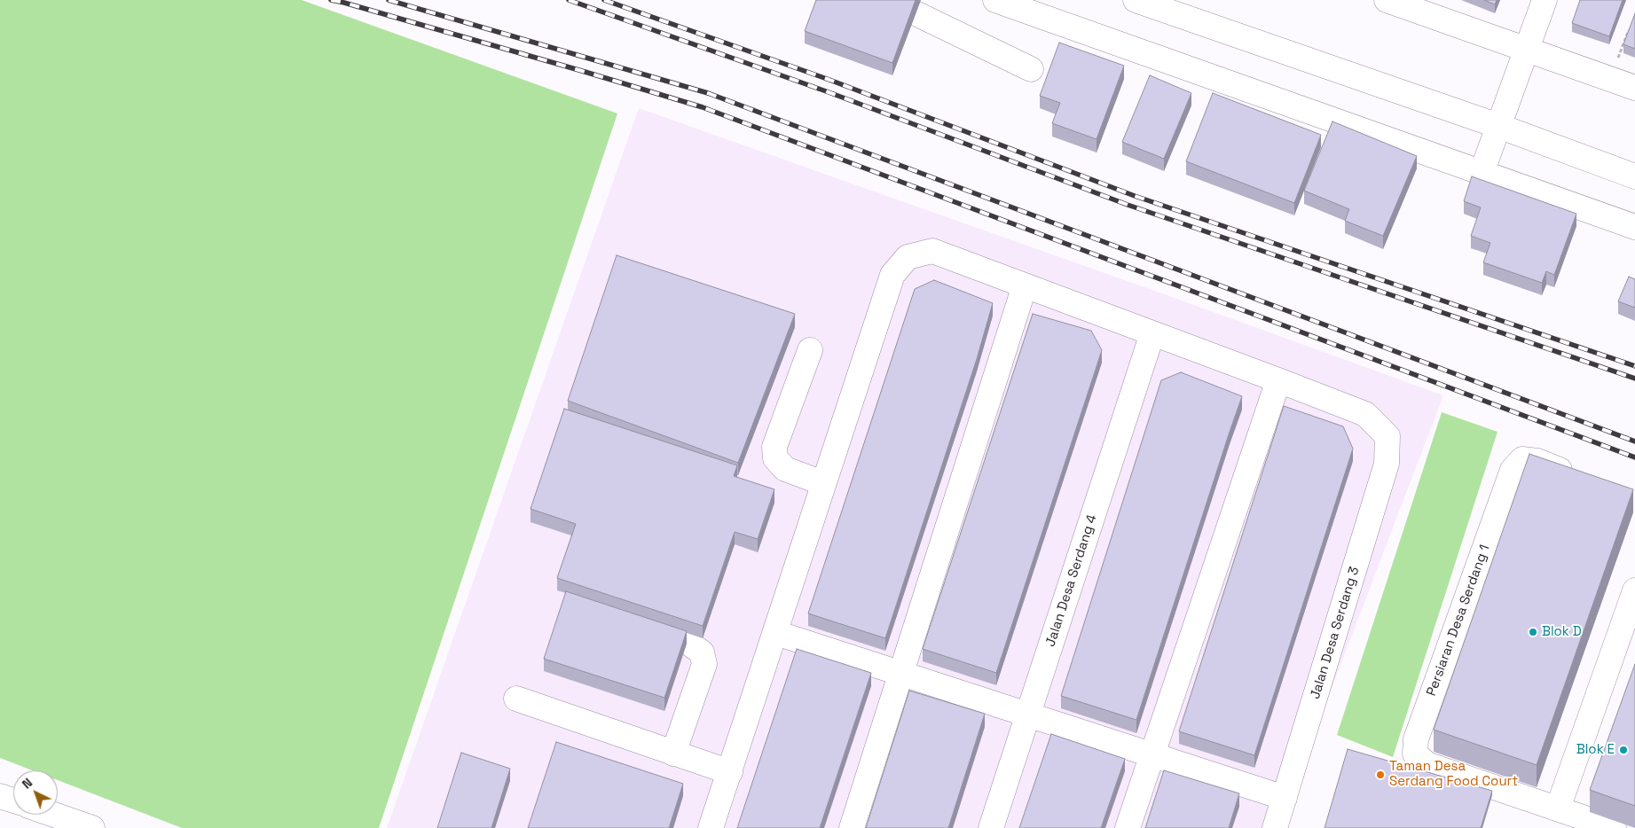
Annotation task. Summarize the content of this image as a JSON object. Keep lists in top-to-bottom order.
{
  "streets": {
    "main road": ["Jalan Desa Serdang 4", "Persiaran Desa Serdang 1", "Jalan Desa Serdang 3"]
  },
  "places": ["Blok D", "Blok E", "Taman Desa Serdang Food Court"],
  "north": "top left"
}
